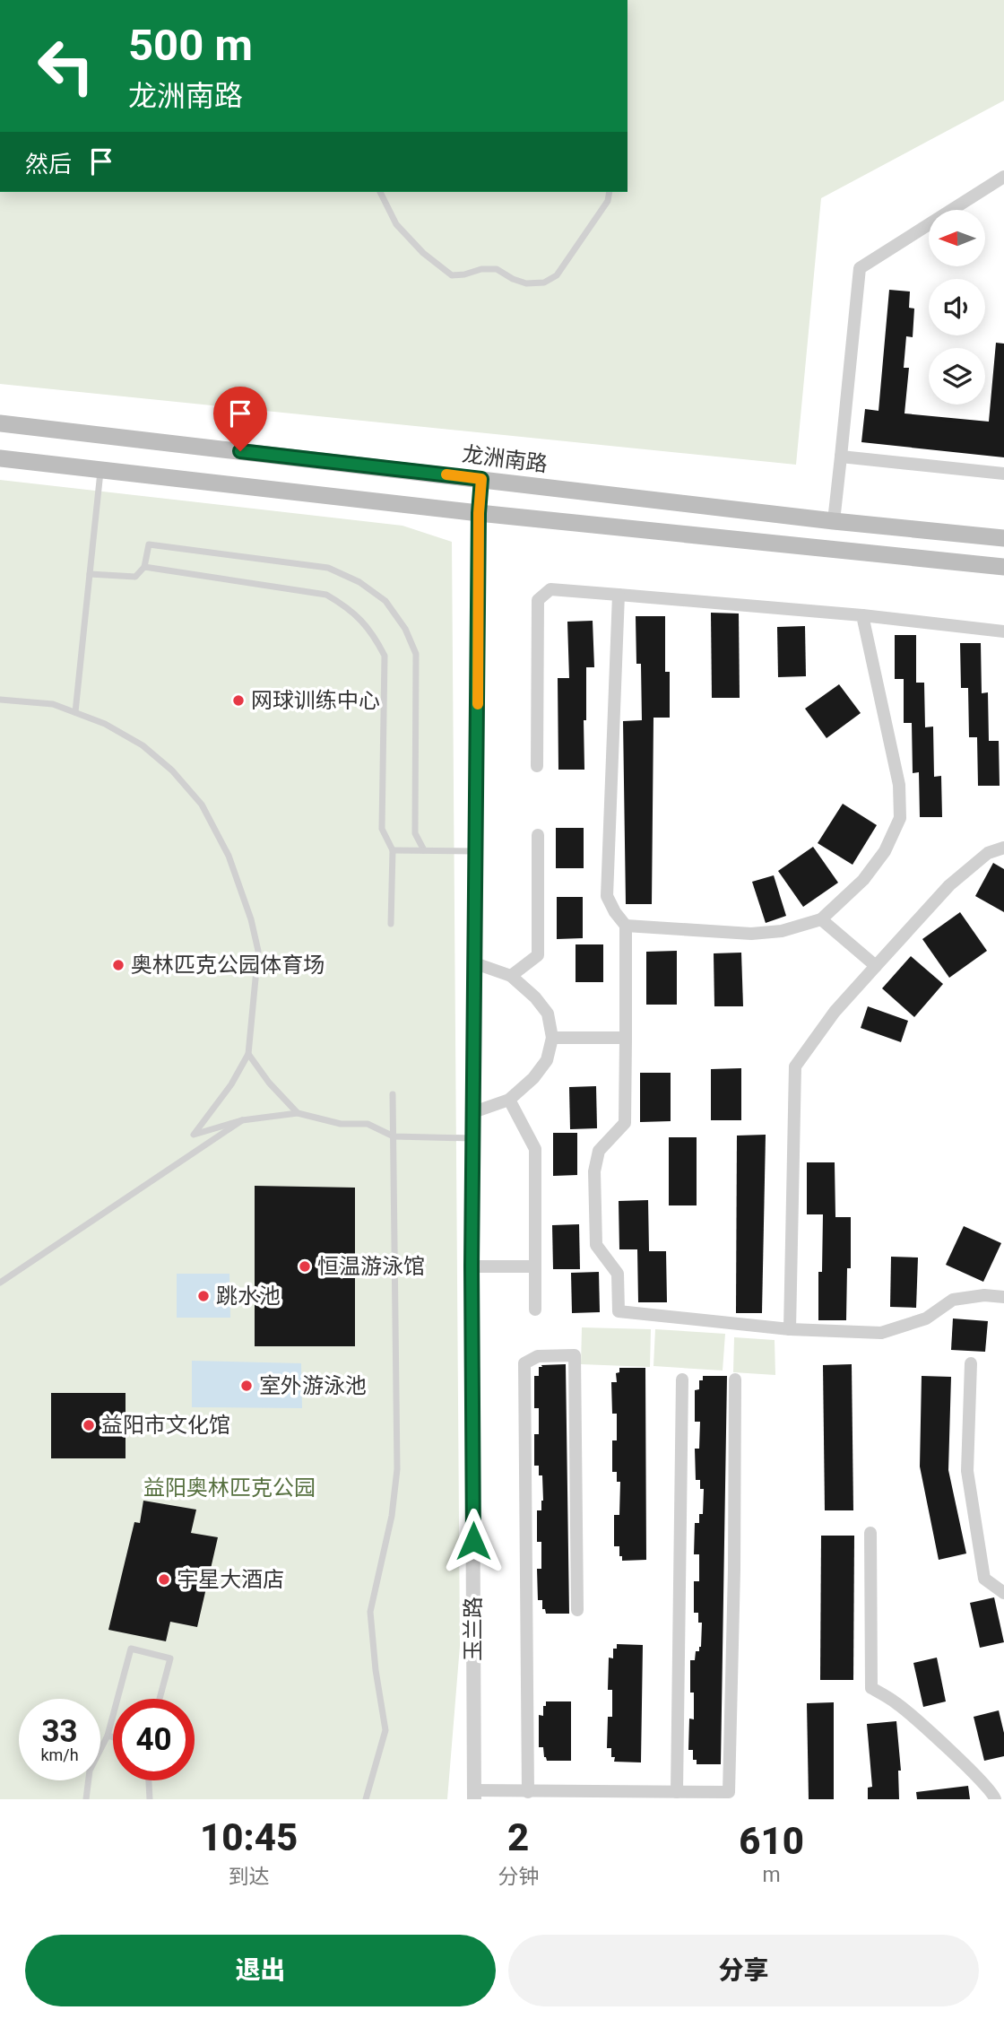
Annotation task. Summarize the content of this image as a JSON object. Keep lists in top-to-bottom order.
{
  "streets": {
    "main road": ["龙洲南路"],
    "street": ["玉兰路"]
  },
  "crossings": [
    ["龙洲南路", "玉兰路"]
  ],
  "parks": ["益阳奥林匹克公园"],
  "places": [
    "网球训练中心",
    "奥林匹克公园体育场",
    "恒温游泳馆",
    "跳水池",
    "室外游泳池",
    "益阳市文化馆",
    "宇星大酒店"
  ],
  "north": "left",
  "page": {
    "turn": ["500 m", "龙洲南路"],
    "then": "然后",
    "speed": "33 km/h",
    "limit": "40",
    "eta": [
      "10:45",
      "到达",
      "2",
      "分钟",
      "610",
      "m"
    ],
    "buttons": ["退出", "分享"]
  }
}
